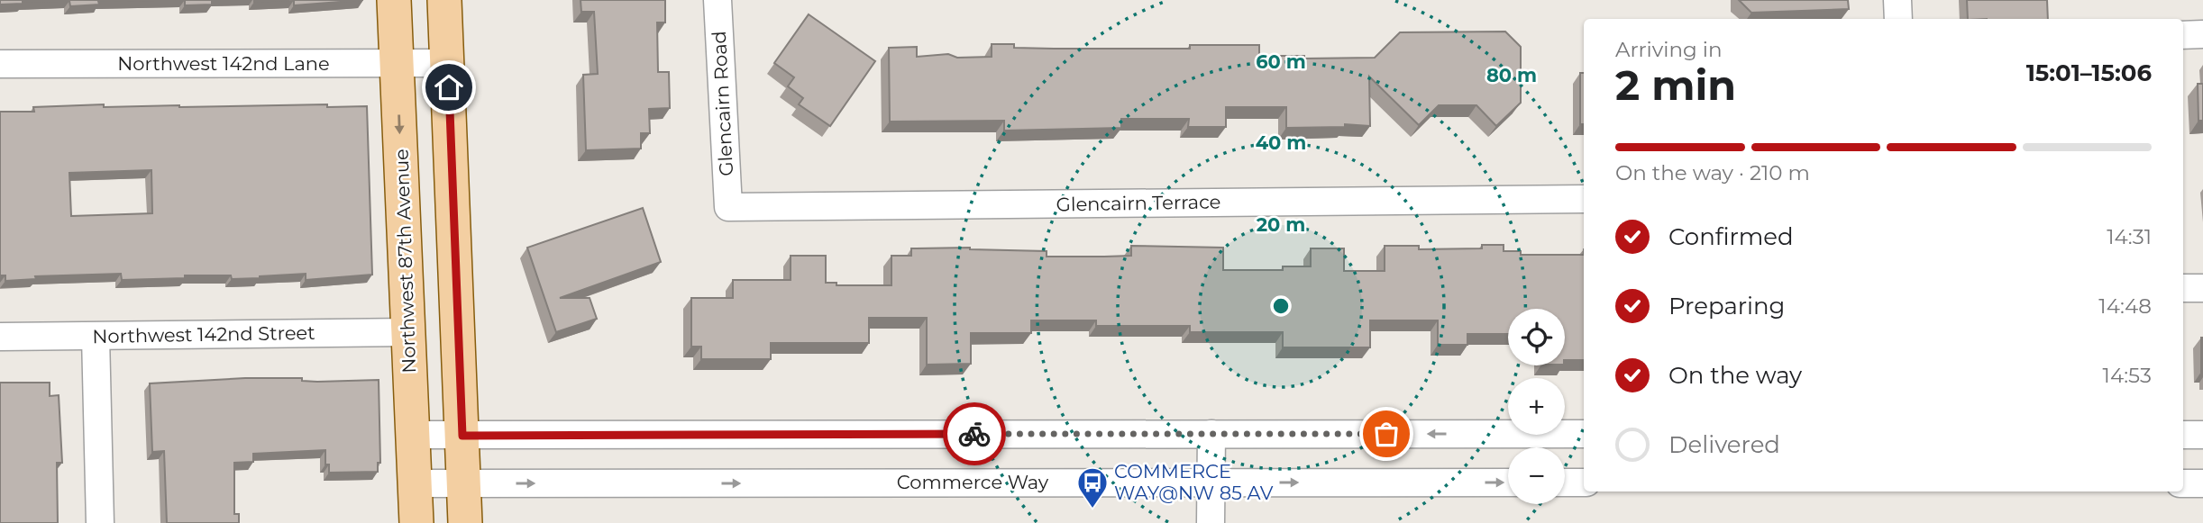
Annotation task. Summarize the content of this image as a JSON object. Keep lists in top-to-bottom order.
{
  "streets": {
    "main road": ["Northwest 87th Avenue"],
    "street": [
      "Northwest 142nd Lane",
      "Glencairn Road",
      "Glencairn Terrace",
      "Northwest 142nd Street",
      "Commerce Way"
    ]
  },
  "crossings": [
    ["Northwest 142nd Lane", "Northwest 87th Avenue"],
    ["Glencairn Road", "Glencairn Terrace"],
    ["Northwest 87th Avenue", "Northwest 142nd Street"],
    ["Northwest 87th Avenue", "Commerce Way"]
  ],
  "places": {
    "bus stop": ["COMMERCE WAY@NW 85 AV"]
  },
  "page": {
    "heading": ["2 min", "Arriving in", "15:01–15:06"],
    "bar": "On the way · 210 m",
    "list": [
      ["Confirmed", "14:31"],
      ["Preparing", "14:48"],
      ["On the way", "14:53"],
      "Delivered"
    ],
    "map_buttons": ["+", "−"]
  },
  "rings": [
    "60 m",
    "80 m",
    "40 m",
    "20 m"
  ]
}
